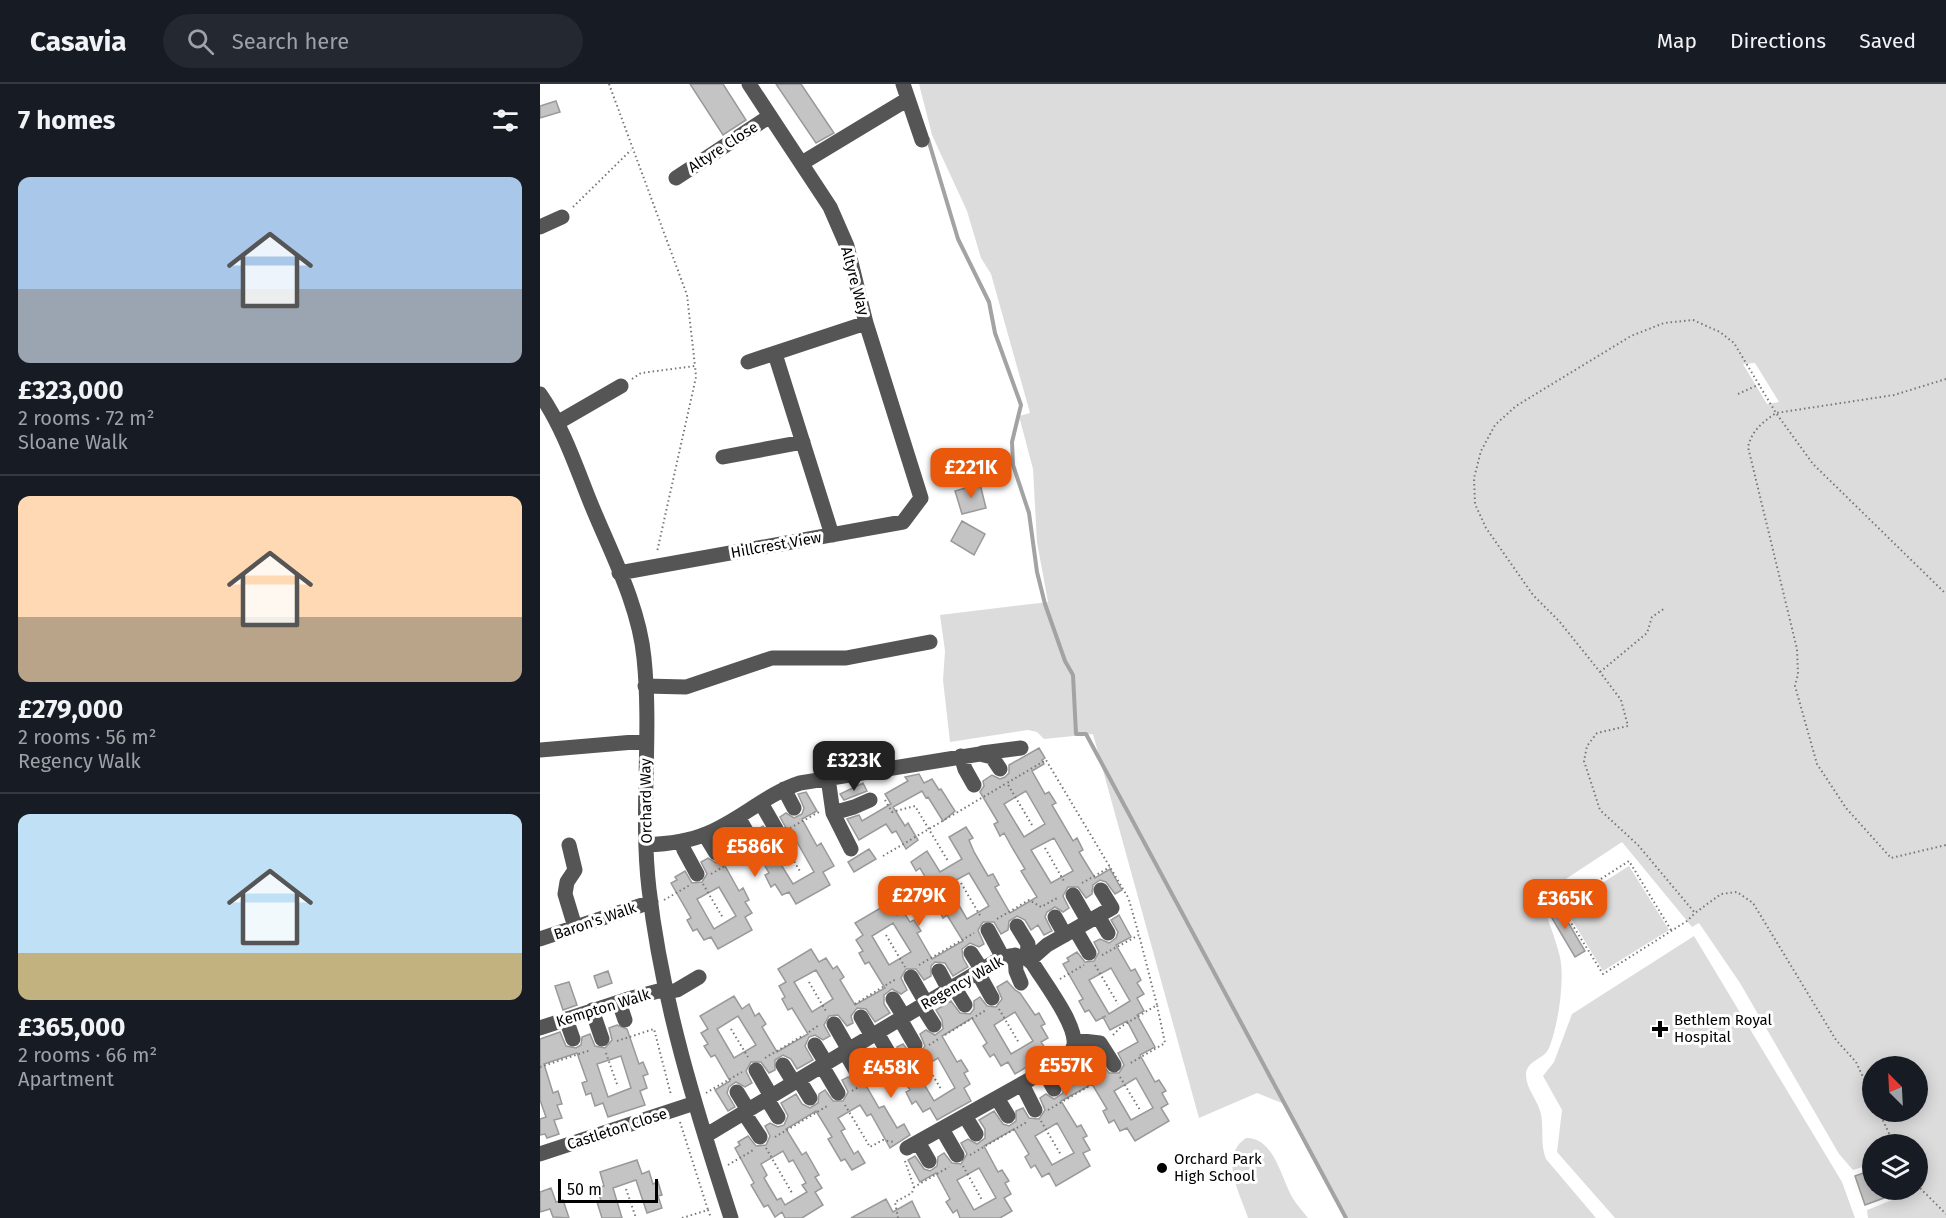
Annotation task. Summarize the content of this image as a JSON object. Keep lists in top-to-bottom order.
{
  "streets": {
    "street": [
      "Altyre Close",
      "Altyre Way",
      "Hillcrest View",
      "Orchard Way",
      "Baron's Walk",
      "Regency Walk",
      "Kempton Walk",
      "Castleton Close"
    ]
  },
  "crossings": [
    ["Altyre Close", "Altyre Way"],
    ["Altyre Way", "Hillcrest View"],
    ["Hillcrest View", "Orchard Way"],
    ["Orchard Way", "Baron's Walk"],
    ["Orchard Way", "Regency Walk"],
    ["Orchard Way", "Kempton Walk"],
    ["Orchard Way", "Castleton Close"]
  ],
  "places": {
    "health": ["Bethlem Royal Hospital"],
    "other": ["Orchard Park High School"]
  },
  "scale_bar": "50 m",
  "north": "top left",
  "page": {
    "header": "Casavia",
    "search": "Search here",
    "nav": ["Map", "Directions", "Saved"],
    "heading": "7 homes",
    "list": [
      {
        "name": "£323,000",
        "note": "2 rooms · 72 m² · Sloane Walk"
      },
      {
        "name": "£279,000",
        "note": "2 rooms · 56 m² · Regency Walk"
      },
      {
        "name": "£365,000",
        "note": "2 rooms · 66 m² · Apartment"
      }
    ],
    "price": [
      "£221K",
      "£323K",
      "£586K",
      "£279K",
      "£365K",
      "£557K",
      "£458K"
    ],
    "scale": "50 m"
  }
}
